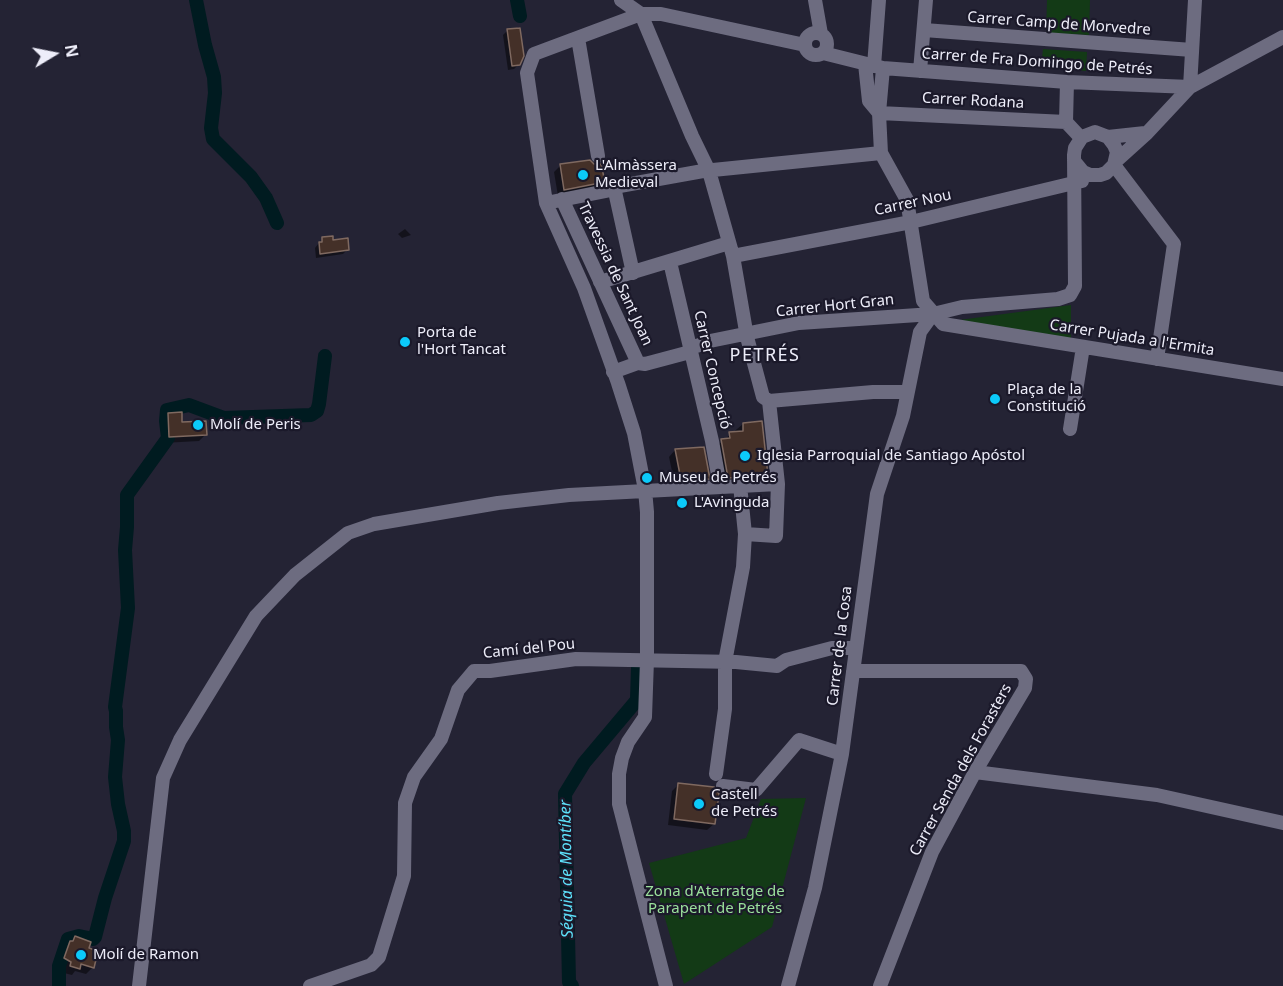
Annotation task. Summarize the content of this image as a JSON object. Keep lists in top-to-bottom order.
{
  "streets": {
    "street": [
      "Carrer Camp de Morvedre",
      "Carrer de Fra Domingo de Petrés",
      "Carrer Rodana",
      "Carrer Nou",
      "Travessia de Sant Joan",
      "Carrer Hort Gran",
      "Carrer Pujada a l'Ermita",
      "Carrer Concepció",
      "Carrer de la Cosa",
      "Camí del Pou",
      "Carrer Senda dels Forasters"
    ]
  },
  "crossings": [
    ["Carrer Nou", "Travessia de Sant Joan"],
    ["Carrer Nou", "Carrer Hort Gran"],
    ["Carrer Nou", "Carrer Concepció"],
    ["Travessia de Sant Joan", "Carrer Hort Gran"],
    ["Carrer Hort Gran", "Carrer Pujada a l'Ermita"],
    ["Carrer Hort Gran", "Carrer Concepció"],
    ["Carrer Hort Gran", "Carrer de la Cosa"],
    ["Carrer Pujada a l'Ermita", "Carrer de la Cosa"],
    ["Carrer de la Cosa", "Carrer Senda dels Forasters"]
  ],
  "districts": ["PETRÉS"],
  "water": ["Séquia de Montíber"],
  "parks": ["Zona d'Aterratge de Parapent de Petrés"],
  "places": [
    "L'Almàssera Medieval",
    "Porta de l'Hort Tancat",
    "Plaça de la Constitució",
    "Molí de Peris",
    "Iglesia Parroquial de Santiago Apóstol",
    "Museu de Petrés",
    "L'Avinguda",
    "Castell de Petrés",
    "Molí de Ramon"
  ],
  "north": "right"
}
